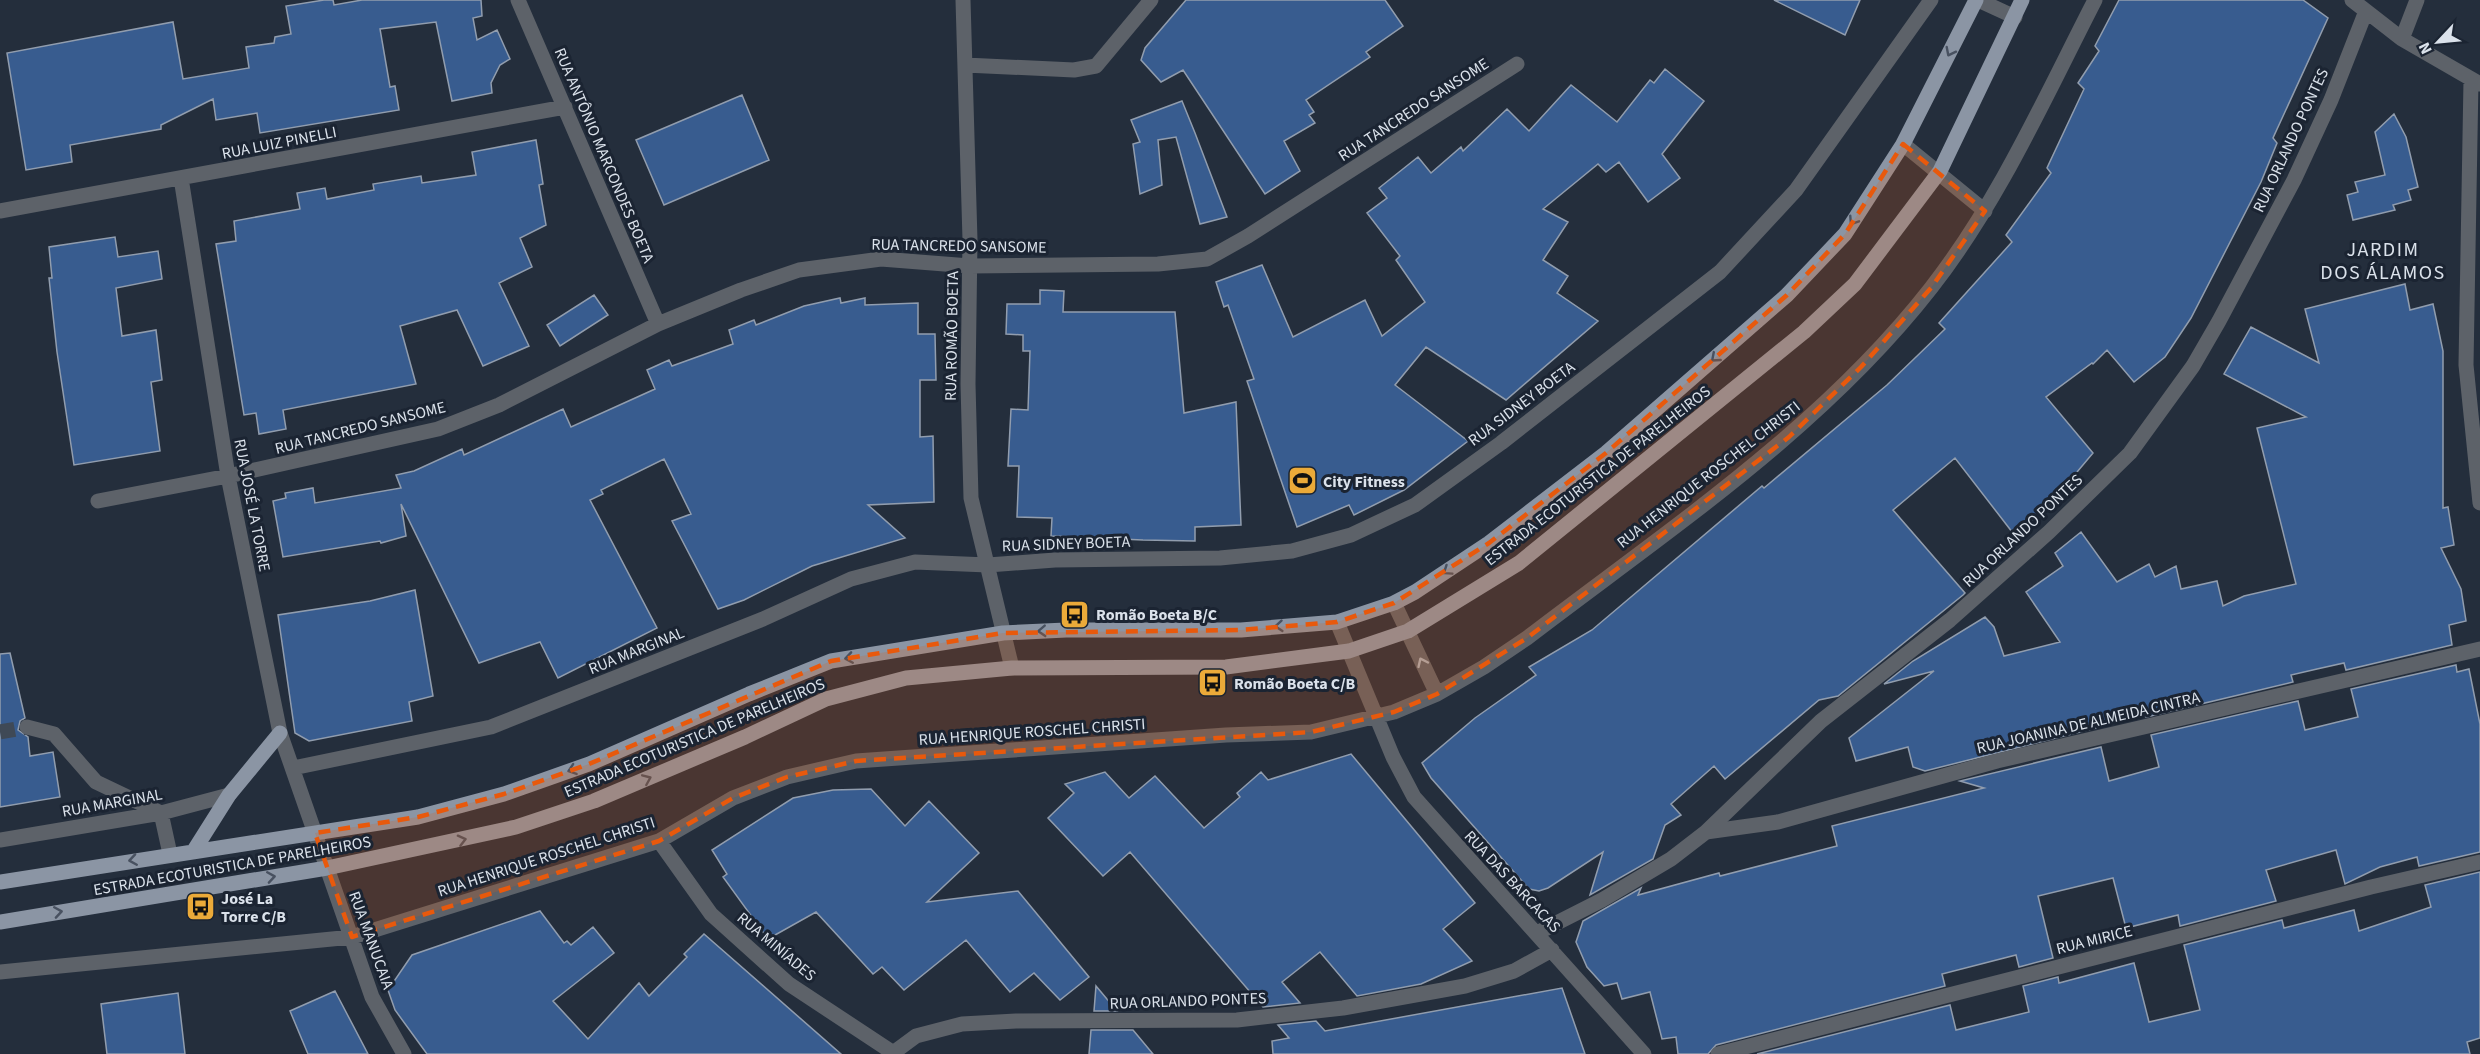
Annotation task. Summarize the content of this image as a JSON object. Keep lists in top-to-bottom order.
{
  "streets": {
    "main road": ["ESTRADA ECOTURISTICA DE PARELHEIROS"],
    "street": [
      "RUA TANCREDO SANSOME",
      "RUA ORLANDO PONTES",
      "RUA LUIZ PINELLI",
      "RUA ANTÔNIO MARCONDES BOETA",
      "RUA ROMÃO BOETA",
      "RUA SIDNEY BOETA",
      "RUA HENRIQUE ROSCHEL CHRISTI",
      "RUA JOSÉ LA TORRE",
      "RUA MARGINAL",
      "RUA JOANINA DE ALMEIDA CINTRA",
      "RUA DAS BARCACAS",
      "RUA MIRICE",
      "RUA MANUCAIA",
      "RUA MINÍADES"
    ]
  },
  "crossings": [
    ["RUA TANCREDO SANSOME", "RUA ANTÔNIO MARCONDES BOETA"],
    ["RUA TANCREDO SANSOME", "RUA ROMÃO BOETA"],
    ["RUA TANCREDO SANSOME", "RUA JOSÉ LA TORRE"],
    ["RUA ORLANDO PONTES", "RUA JOANINA DE ALMEIDA CINTRA"],
    ["RUA ORLANDO PONTES", "RUA DAS BARCACAS"],
    ["RUA ORLANDO PONTES", "RUA MINÍADES"],
    ["RUA LUIZ PINELLI", "RUA ANTÔNIO MARCONDES BOETA"],
    ["RUA LUIZ PINELLI", "RUA JOSÉ LA TORRE"],
    ["RUA ROMÃO BOETA", "RUA SIDNEY BOETA"],
    ["RUA ROMÃO BOETA", "ESTRADA ECOTURISTICA DE PARELHEIROS"],
    ["RUA ROMÃO BOETA", "RUA MARGINAL"],
    ["RUA SIDNEY BOETA", "RUA MARGINAL"],
    ["RUA HENRIQUE ROSCHEL CHRISTI", "RUA DAS BARCACAS"],
    ["RUA HENRIQUE ROSCHEL CHRISTI", "RUA MANUCAIA"],
    ["RUA HENRIQUE ROSCHEL CHRISTI", "RUA MINÍADES"],
    ["ESTRADA ECOTURISTICA DE PARELHEIROS", "RUA JOSÉ LA TORRE"],
    ["ESTRADA ECOTURISTICA DE PARELHEIROS", "RUA MANUCAIA"],
    ["RUA JOSÉ LA TORRE", "RUA MARGINAL"],
    ["RUA JOSÉ LA TORRE", "RUA MANUCAIA"]
  ],
  "districts": ["JARDIM DOS ÁLAMOS"],
  "places": {
    "sports": ["City Fitness"],
    "bus stop": ["Romão Boeta B/C", "Romão Boeta C/B", "José La Torre C/B"]
  },
  "north": "bottom left"
}
